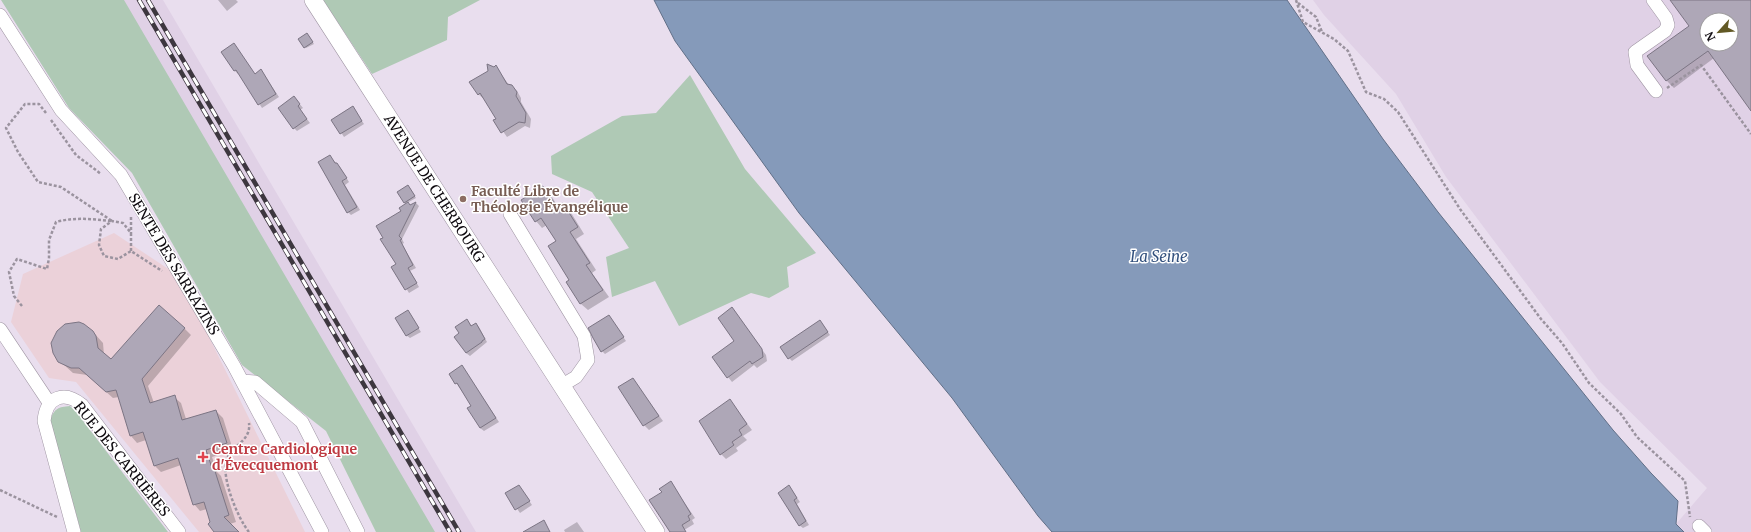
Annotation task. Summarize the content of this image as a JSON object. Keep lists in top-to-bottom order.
{
  "streets": {
    "main road": ["AVENUE DE CHERBOURG"],
    "street": ["SENTE DES SARRAZINS", "RUE DES CARRIÈRES"]
  },
  "water": ["La Seine"],
  "places": {
    "other": ["Faculté Libre de Théologie Évangélique"],
    "health": ["Centre Cardiologique d'Évecquemont"]
  },
  "north": "bottom left"
}
